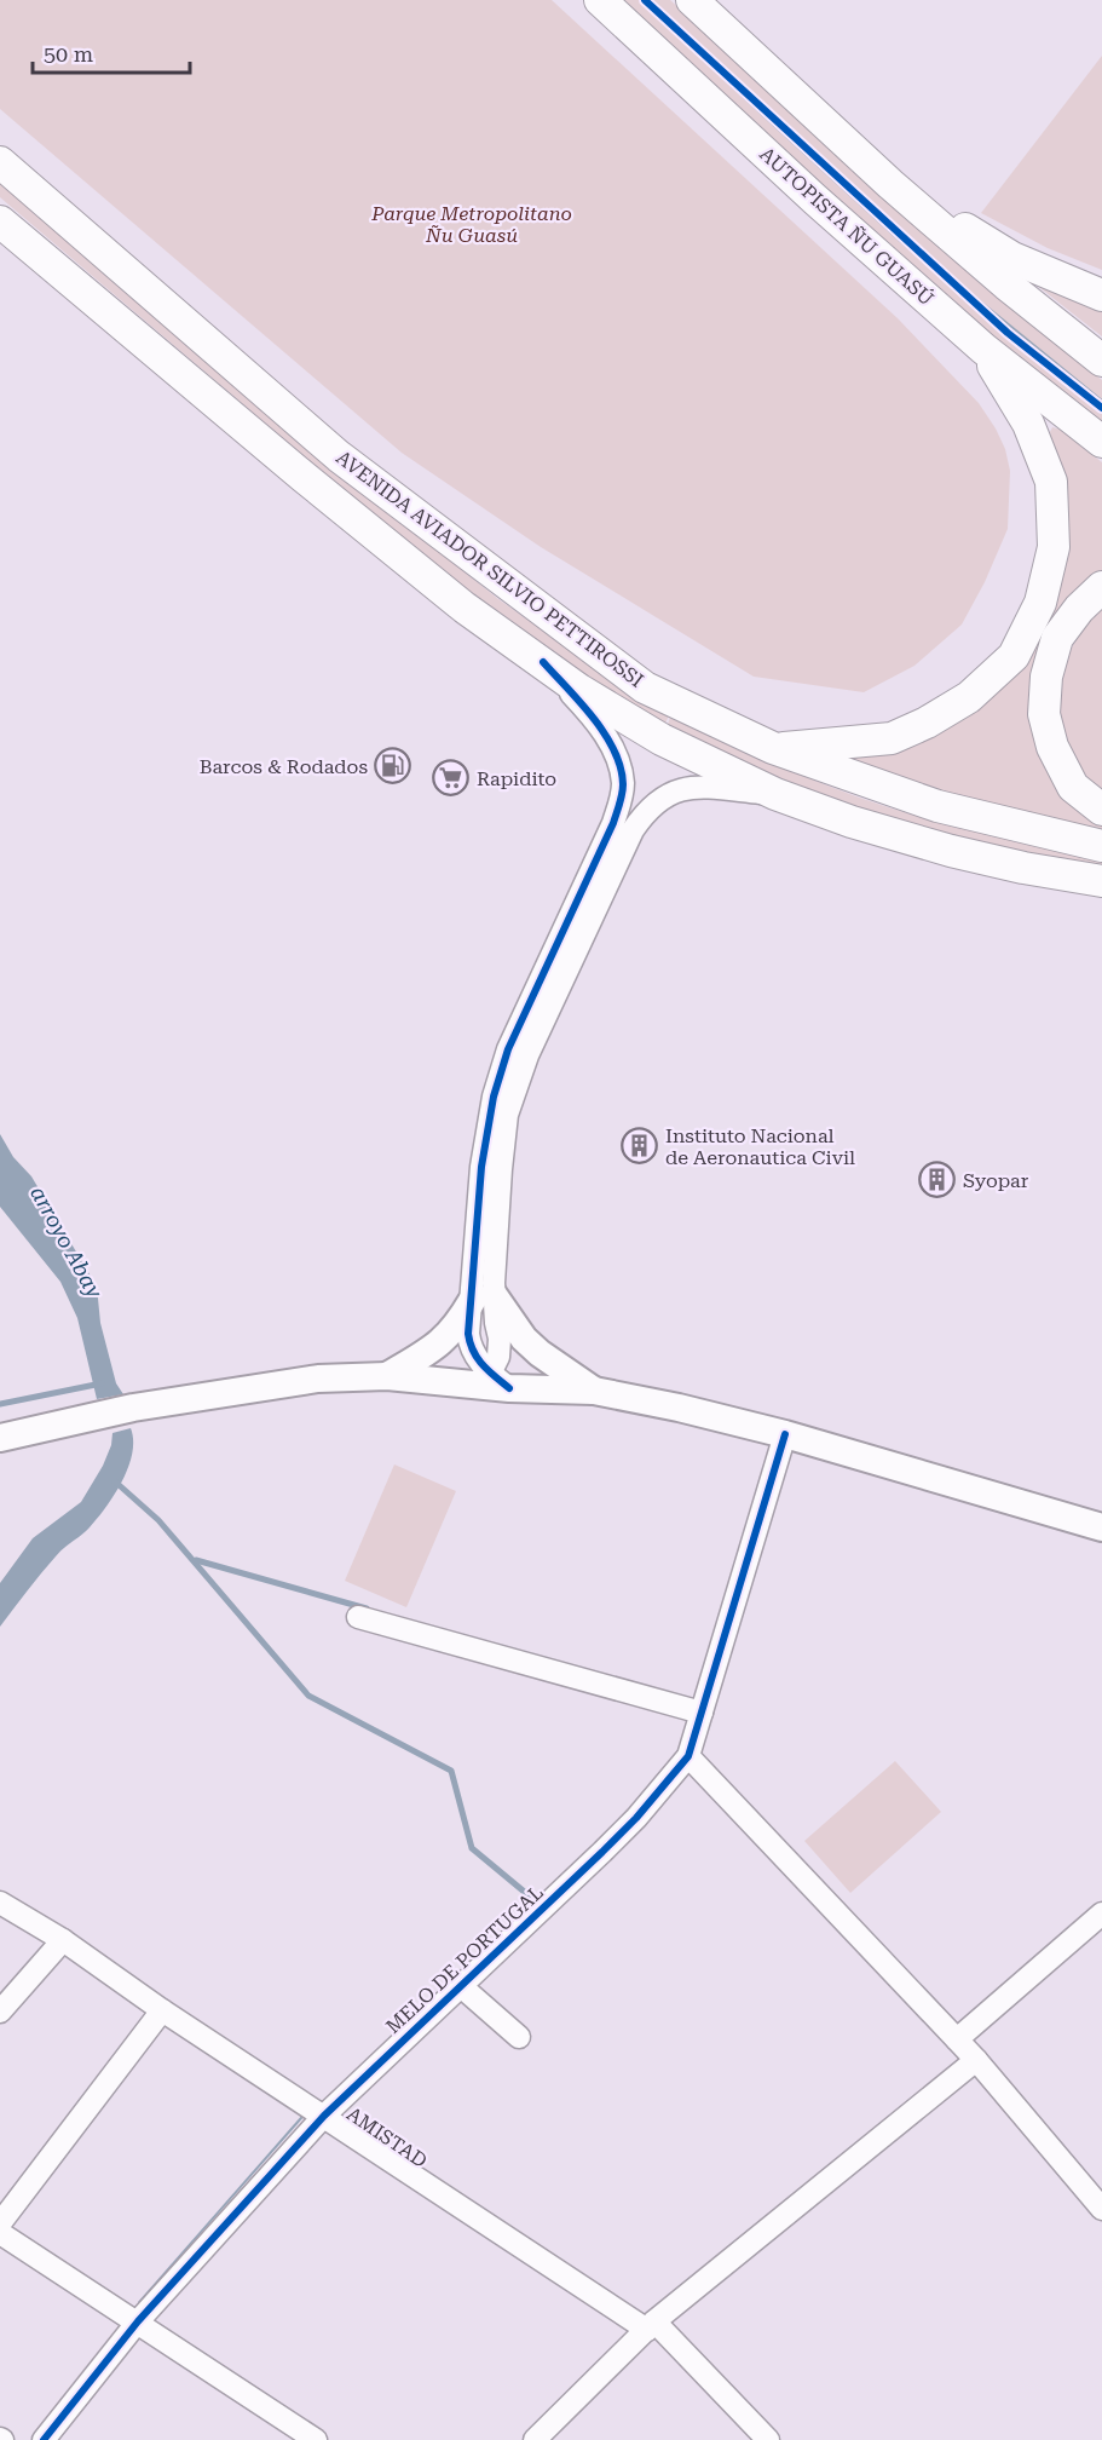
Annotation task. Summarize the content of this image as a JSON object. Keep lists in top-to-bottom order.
{
  "streets": {
    "highway": ["AUTOPISTA ÑU GUASÚ", "AVENIDA AVIADOR SILVIO PETTIROSSI"],
    "street": ["MELO DE PORTUGAL", "AMISTAD"]
  },
  "crossings": [
    ["MELO DE PORTUGAL", "AMISTAD"]
  ],
  "water": ["arroyo Abay"],
  "parks": ["Parque Metropolitano Ñu Guasú"],
  "places": {
    "fuel station": ["Barcos & Rodados"],
    "supermarket": ["Rapidito"],
    "building": ["Instituto Nacional de Aeronautica Civil", "Syopar"]
  },
  "scale_bar": "50 m"
}
